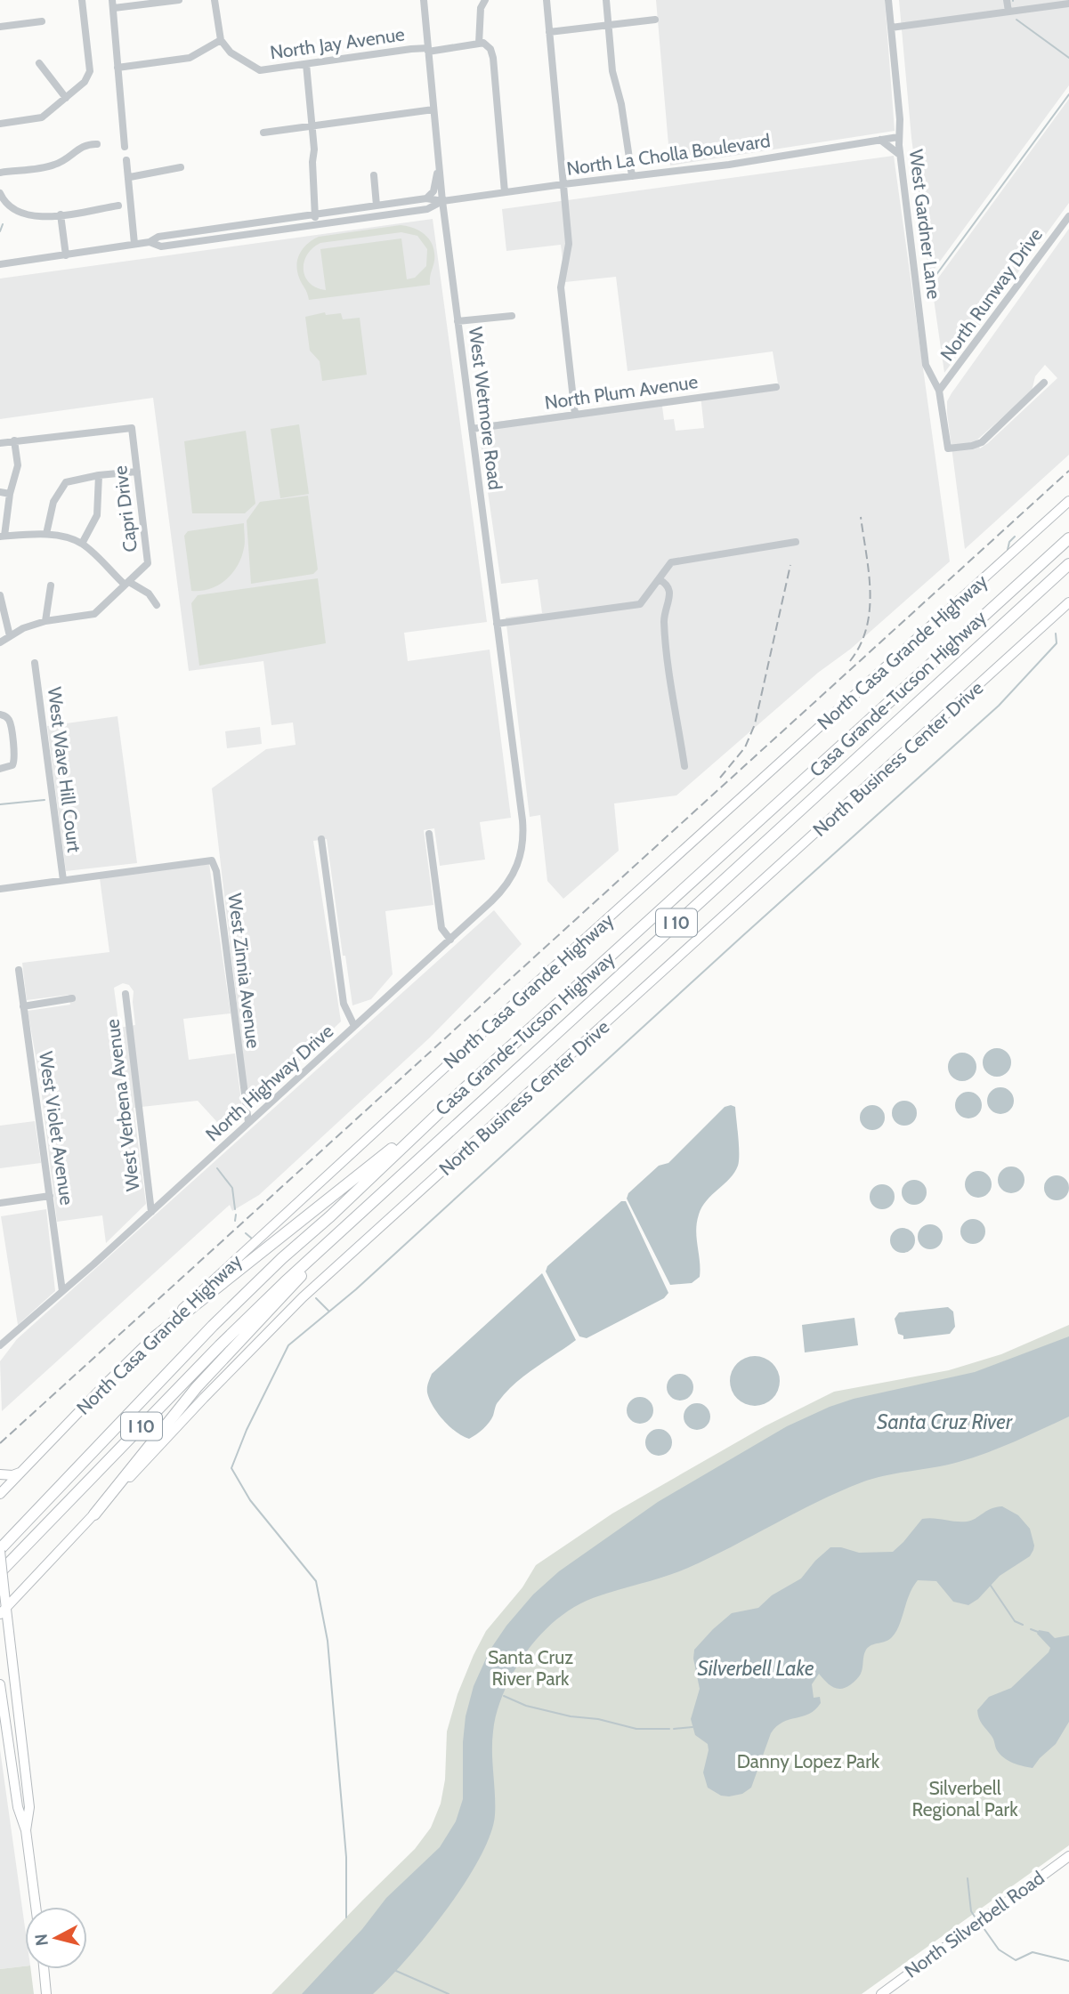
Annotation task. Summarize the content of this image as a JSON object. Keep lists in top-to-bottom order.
{
  "streets": {
    "highway": ["Casa Grande-Tucson Highway", "I 10"],
    "main road": ["North Casa Grande Highway", "North Business Center Drive", "North Silverbell Road"],
    "street": [
      "North Jay Avenue",
      "North La Cholla Boulevard",
      "West Gardner Lane",
      "North Runway Drive",
      "North Plum Avenue",
      "West Wetmore Road",
      "Capri Drive",
      "West Wave Hill Court",
      "West Zinnia Avenue",
      "North Highway Drive",
      "West Verbena Avenue",
      "West Violet Avenue"
    ]
  },
  "crossings": [
    ["North Jay Avenue", "West Wetmore Road"],
    ["North La Cholla Boulevard", "West Gardner Lane"],
    ["North La Cholla Boulevard", "West Wetmore Road"],
    ["West Gardner Lane", "North Runway Drive"],
    ["North Plum Avenue", "West Wetmore Road"],
    ["West Wetmore Road", "North Highway Drive"],
    ["West Wave Hill Court", "West Zinnia Avenue"],
    ["West Zinnia Avenue", "North Highway Drive"],
    ["North Highway Drive", "West Verbena Avenue"],
    ["North Highway Drive", "West Violet Avenue"]
  ],
  "water": ["Santa Cruz River", "Silverbell Lake"],
  "parks": ["Santa Cruz River Park", "Danny Lopez Park", "Silverbell Regional Park"],
  "north": "left"
}
